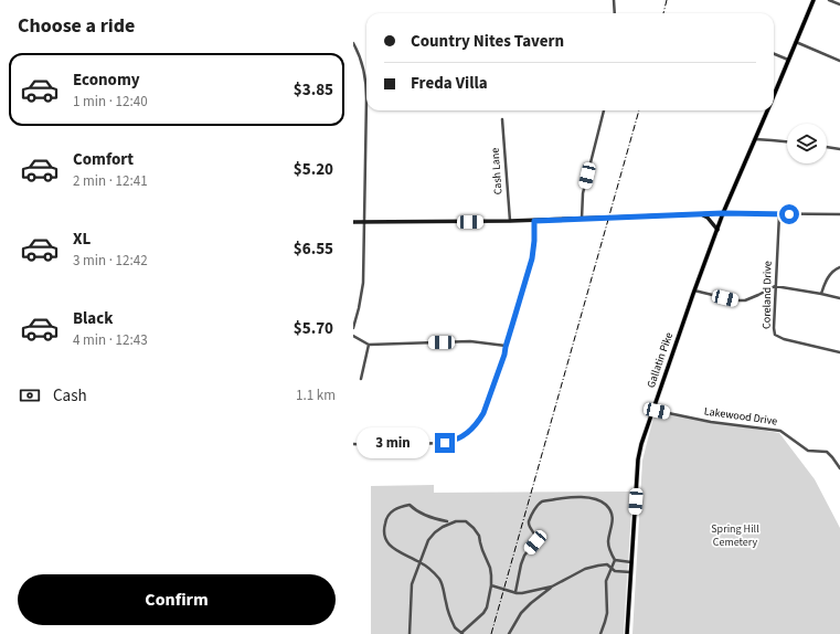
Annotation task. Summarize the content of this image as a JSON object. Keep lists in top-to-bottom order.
{
  "streets": {
    "main road": ["Gallatin Pike"],
    "street": ["Cash Lane", "Coreland Drive", "Lakewood Drive"]
  },
  "crossings": [
    ["Gallatin Pike", "Lakewood Drive"]
  ],
  "parks": ["Spring Hill Cemetery"],
  "page": {
    "heading": "Choose a ride",
    "banner": ["Country Nites Tavern", "Freda Villa"],
    "list": [
      {
        "name": "Economy",
        "note": "1 min · 12:40",
        "value": "$3.85"
      },
      {
        "name": "Comfort",
        "note": "2 min · 12:41",
        "value": "$5.20"
      },
      {
        "name": "XL",
        "note": "3 min · 12:42",
        "value": "$6.55"
      },
      {
        "name": "Black",
        "note": "4 min · 12:43",
        "value": "$5.70"
      }
    ],
    "pay": ["Cash", "1.1 km"],
    "bubble": "3 min",
    "buttons": "Confirm"
  }
}
